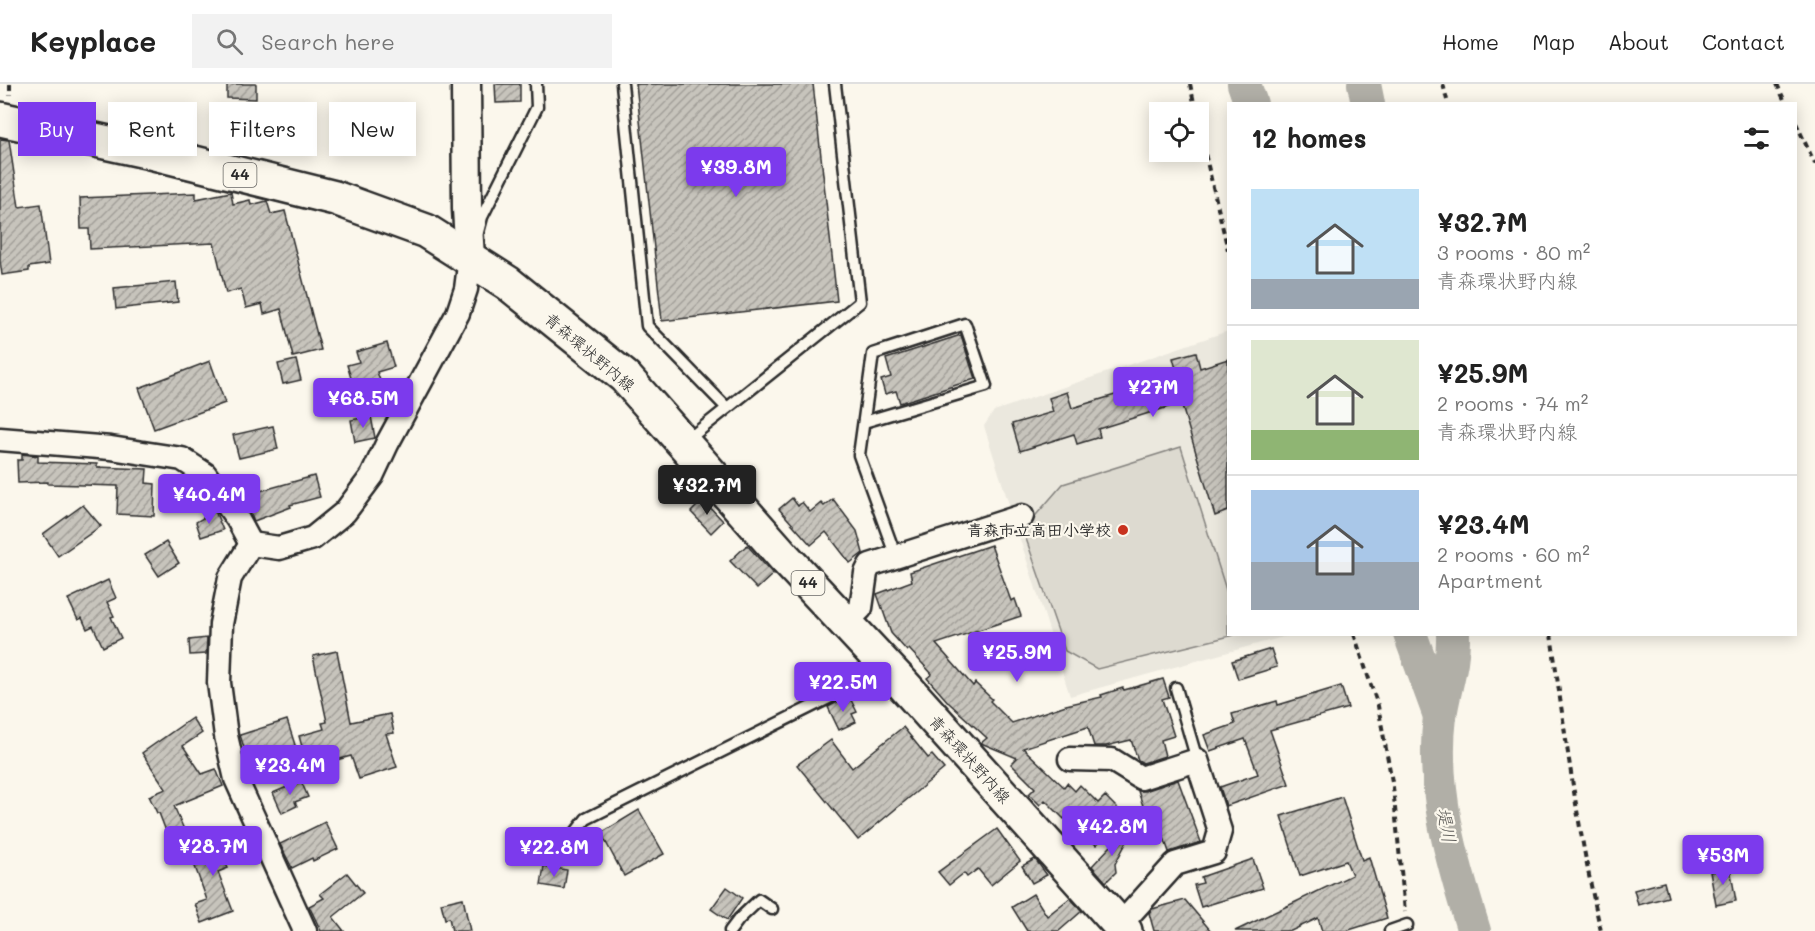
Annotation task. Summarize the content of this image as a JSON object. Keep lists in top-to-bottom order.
{
  "streets": {
    "main road": ["44", "青森環状野内線"]
  },
  "water": ["堤川"],
  "places": ["青森市立高田小学校"],
  "page": {
    "header": "Keyplace",
    "search": "Search here",
    "nav": [
      "Home",
      "Map",
      "About",
      "Contact"
    ],
    "chip": [
      "Buy",
      "Rent",
      "Filters",
      "New"
    ],
    "heading": "12 homes",
    "price": [
      "¥39.8M",
      "¥27M",
      "¥68.5M",
      "¥32.7M",
      "¥40.4M",
      "¥25.9M",
      "¥22.5M",
      "¥23.4M",
      "¥42.8M",
      "¥28.7M",
      "¥22.8M",
      "¥53M"
    ],
    "list": [
      {
        "name": "¥32.7M",
        "note": "3 rooms · 80 m² · 青森環状野内線"
      },
      {
        "name": "¥25.9M",
        "note": "2 rooms · 74 m² · 青森環状野内線"
      },
      {
        "name": "¥23.4M",
        "note": "2 rooms · 60 m² · Apartment"
      }
    ]
  }
}
